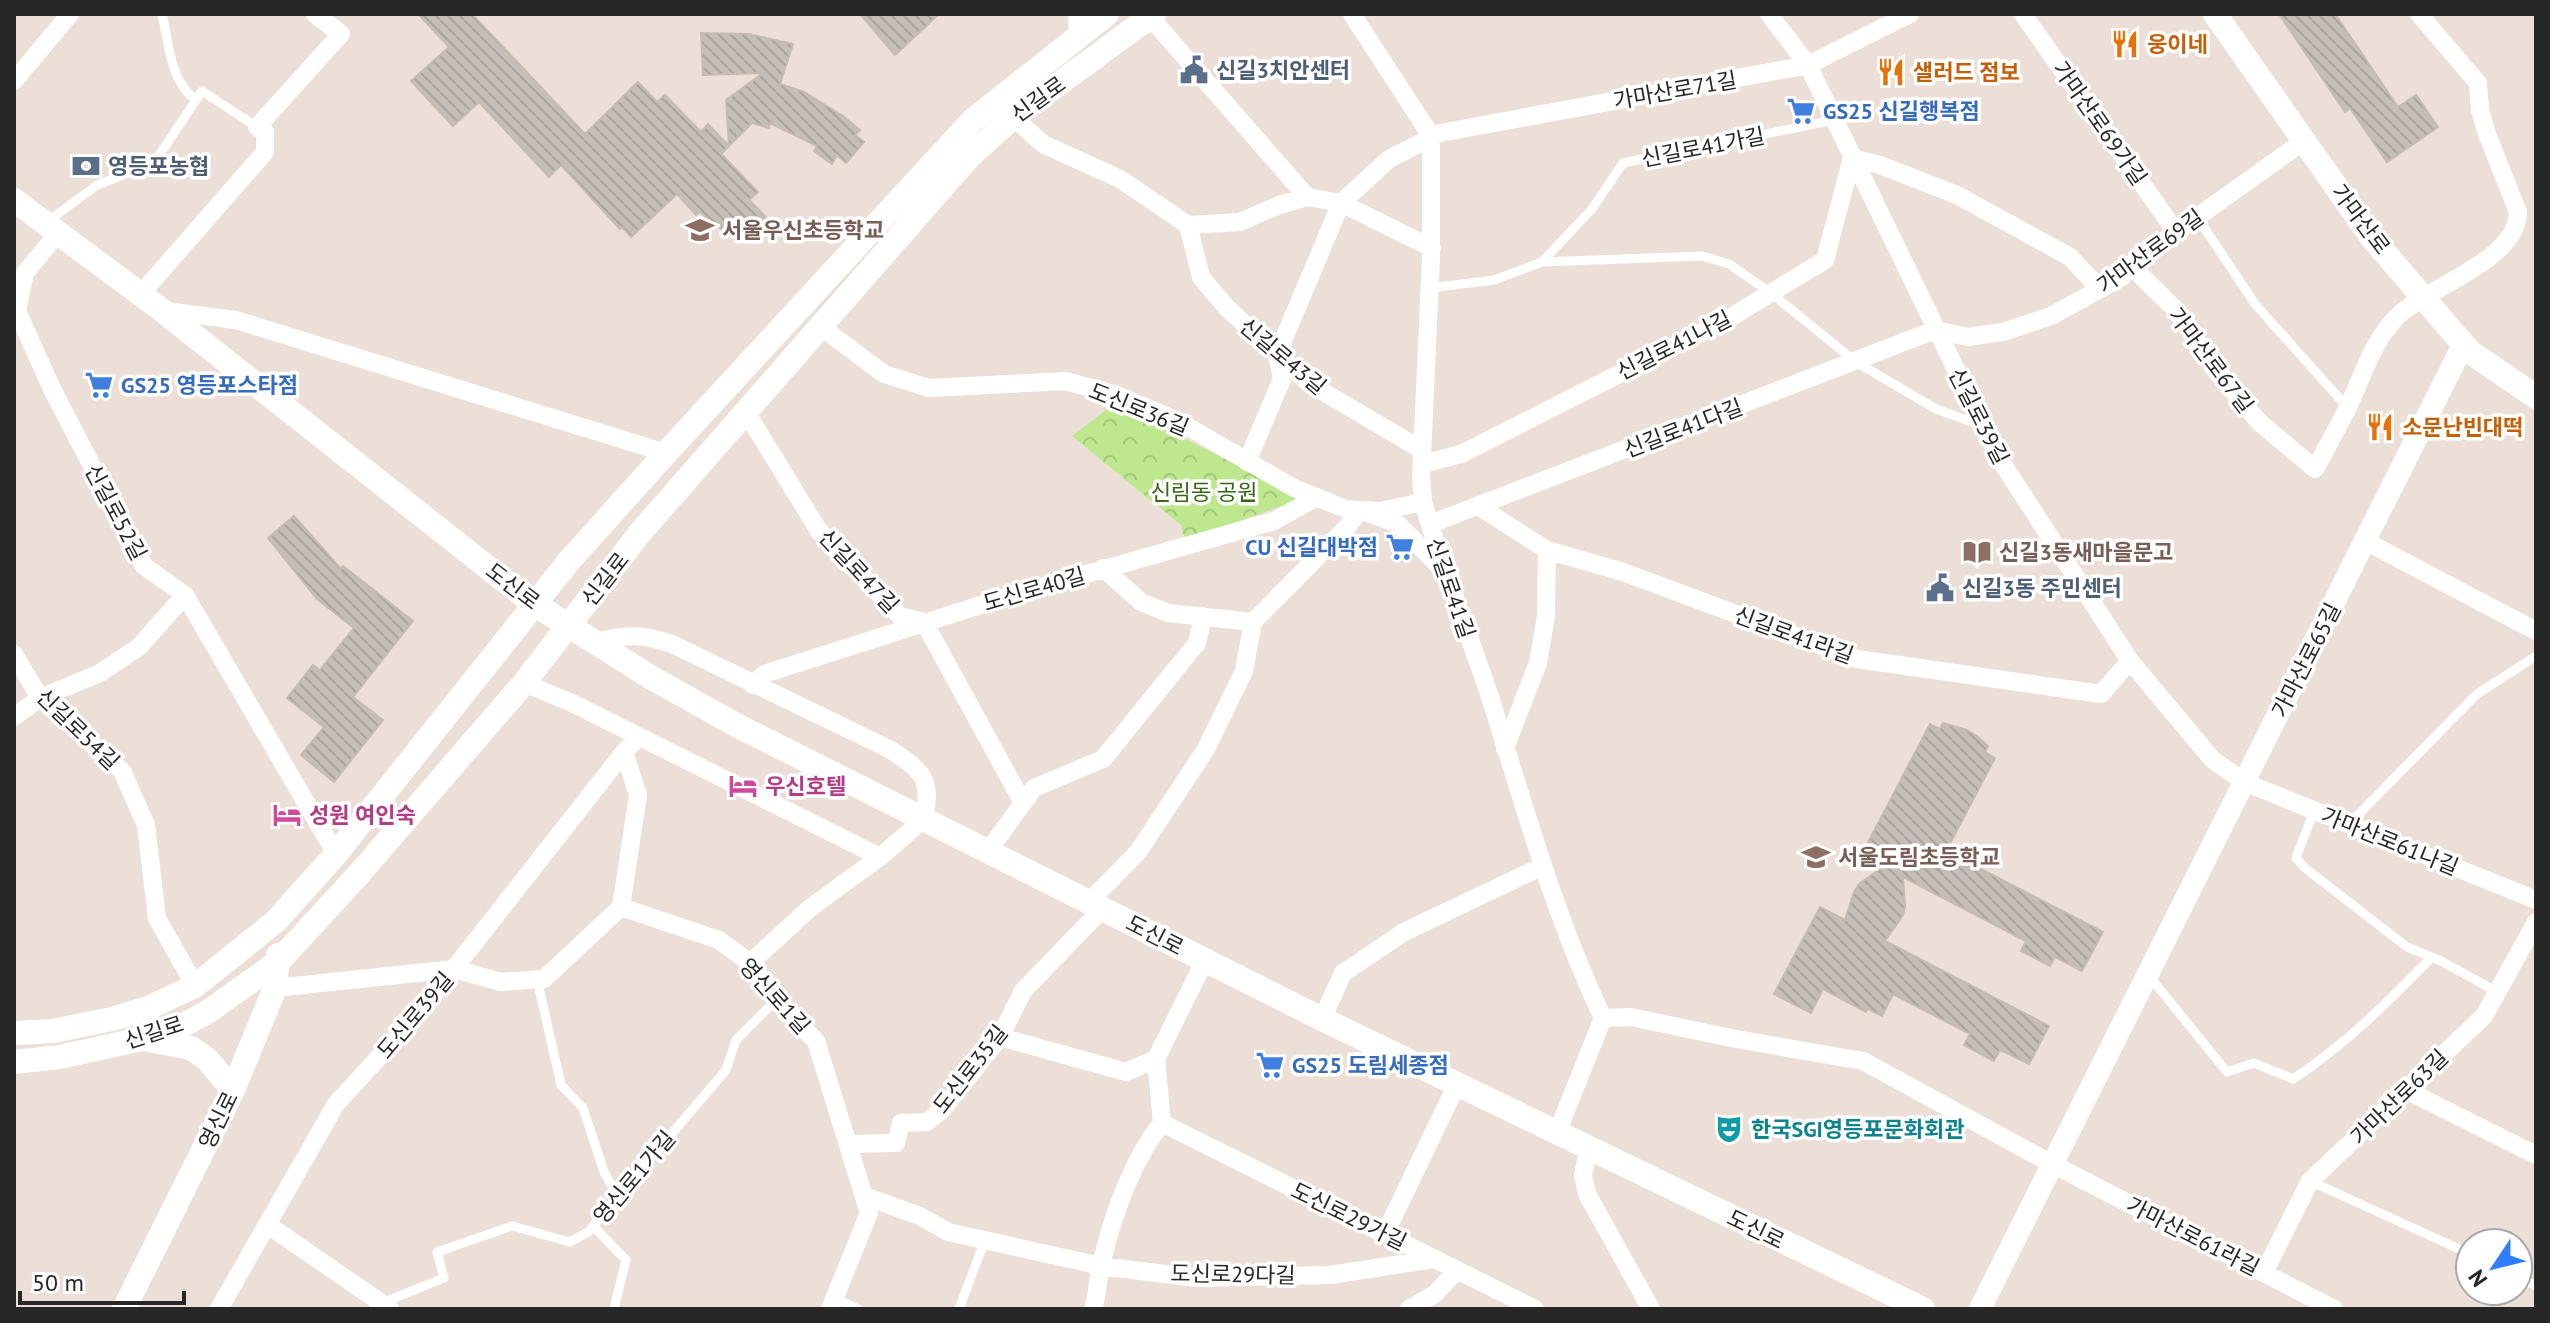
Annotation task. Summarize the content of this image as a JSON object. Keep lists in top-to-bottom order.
{
  "streets": {
    "main road": [
      "신길로",
      "가마산로",
      "도신로",
      "영신로"
    ],
    "street": [
      "가마산로71길",
      "가마산로69가길",
      "가마산로69길",
      "신길로41나길",
      "신길로43길",
      "가마산로67길",
      "도신로36길",
      "신길로39길",
      "신길로41다길",
      "신길로52길",
      "신길로47길",
      "신길로41길",
      "도신로40길",
      "신길로41라길",
      "가마산로65길",
      "신길로54길",
      "가마산로61나길",
      "영신로1길",
      "도신로39길",
      "도신로35길",
      "가마산로63길",
      "도신로29가길",
      "가마산로61라길",
      "도신로29다길"
    ],
    "lane": ["신길로41가길", "영신로1가길"]
  },
  "crossings": [
    ["가마산로71길", "신길로39길"],
    ["가마산로71길", "신길로41길"],
    ["신길로", "도신로36길"],
    ["신길로", "신길로52길"],
    ["신길로", "신길로47길"],
    ["신길로", "도신로"],
    ["신길로", "신길로54길"],
    ["신길로", "영신로"],
    ["가마산로69가길", "가마산로69길"],
    ["신길로41가길", "신길로39길"],
    ["신길로41가길", "신길로41길"],
    ["가마산로", "가마산로69길"],
    ["가마산로", "가마산로67길"],
    ["가마산로", "가마산로65길"],
    ["가마산로69길", "가마산로67길"],
    ["가마산로69길", "신길로39길"],
    ["가마산로69길", "신길로41다길"],
    ["신길로41나길", "신길로43길"],
    ["신길로41나길", "신길로39길"],
    ["신길로41나길", "신길로41길"],
    ["신길로43길", "신길로41길"],
    ["도신로36길", "신길로41길"],
    ["도신로36길", "도신로40길"],
    ["신길로39길", "신길로41다길"],
    ["신길로39길", "신길로41라길"],
    ["신길로39길", "가마산로65길"],
    ["신길로39길", "가마산로61나길"],
    ["신길로41다길", "신길로41길"],
    ["신길로41다길", "신길로41라길"],
    ["신길로52길", "도신로"],
    ["신길로47길", "도신로40길"],
    ["도신로", "도신로35길"],
    ["가마산로65길", "가마산로61나길"],
    ["가마산로65길", "가마산로61라길"],
    ["영신로1길", "도신로35길"],
    ["영신로1길", "영신로1가길"],
    ["영신로1길", "도신로29다길"],
    ["가마산로63길", "가마산로61라길"],
    ["도신로29가길", "도신로29다길"]
  ],
  "parks": ["신림동 공원"],
  "places": {
    "restaurant": ["웅이네", "샐러드 점보", "소문난빈대떡"],
    "public building": ["신길3치안센터", "신길3동 주민센터"],
    "supermarket": [
      "GS25 신길행복점",
      "GS25 영등포스타점",
      "CU 신길대박점",
      "GS25 도림세종점"
    ],
    "bank": ["영등포농협"],
    "school or university": ["서울우신초등학교", "서울도림초등학교"],
    "library": ["신길3동새마을문고"],
    "hotel": ["우신호텔", "성원 여인숙"],
    "theatre": ["한국SGI영등포문화회관"]
  },
  "scale_bar": "50 m",
  "north": "bottom left"
}
